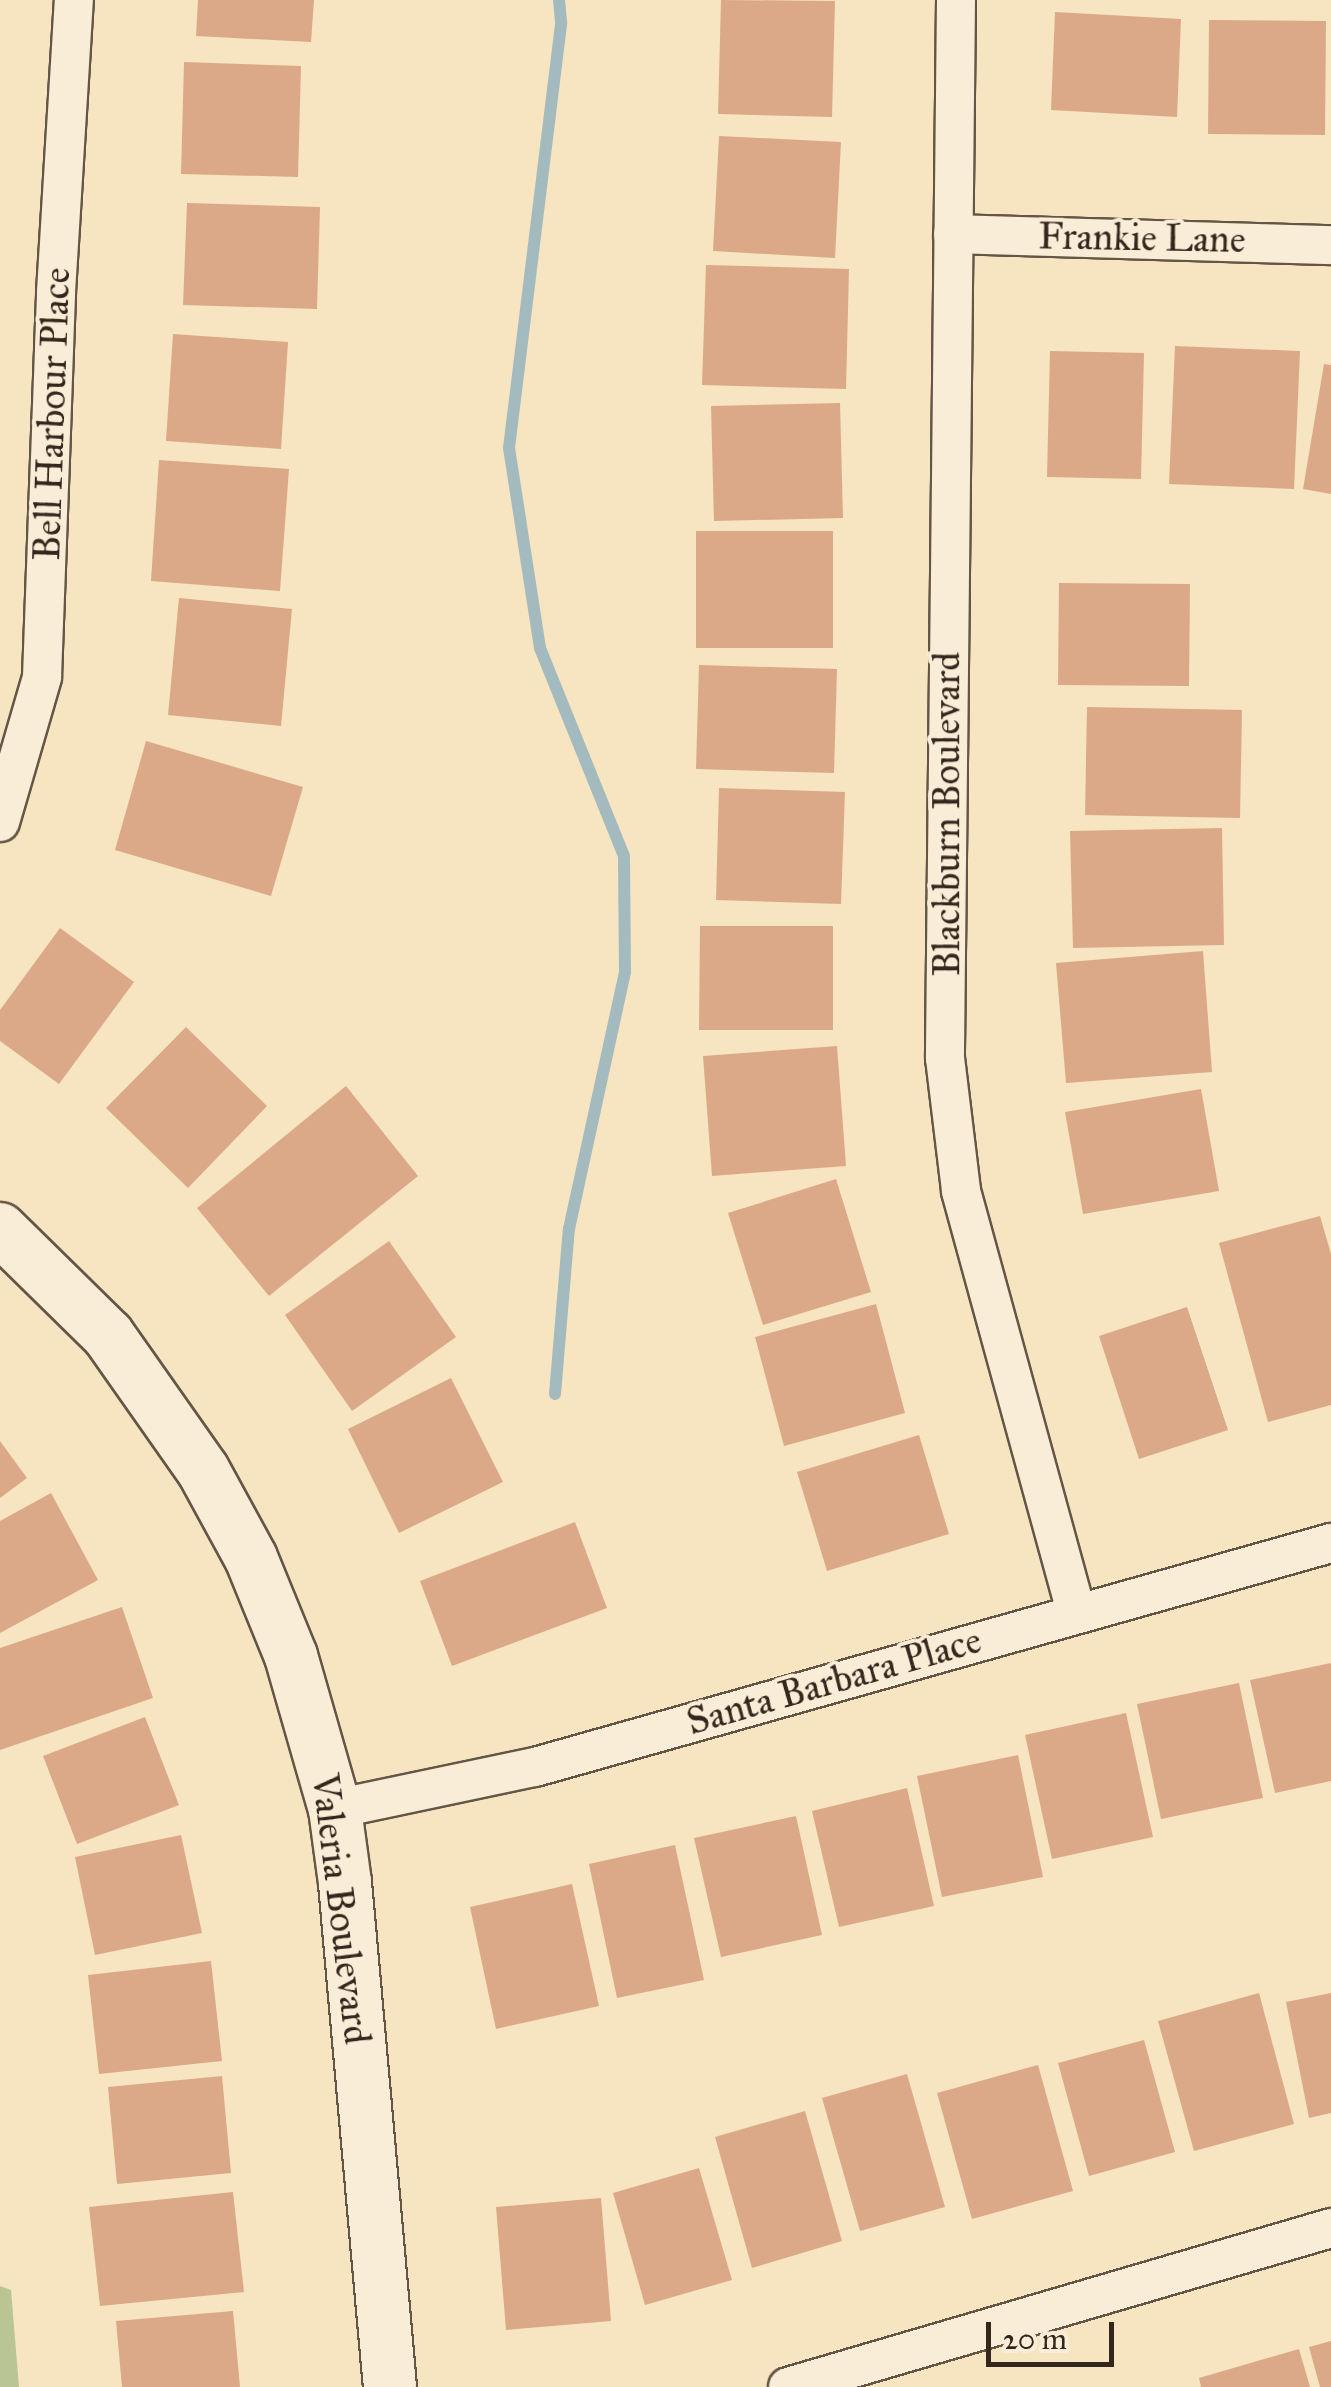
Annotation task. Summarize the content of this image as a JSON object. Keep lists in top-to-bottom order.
{
  "streets": {
    "street": [
      "Frankie Lane",
      "Bell Harbour Place",
      "Blackburn Boulevard",
      "Santa Barbara Place",
      "Valeria Boulevard"
    ]
  },
  "crossings": [
    ["Frankie Lane", "Blackburn Boulevard"],
    ["Blackburn Boulevard", "Santa Barbara Place"],
    ["Santa Barbara Place", "Valeria Boulevard"]
  ],
  "scale_bar": "20 m"
}
